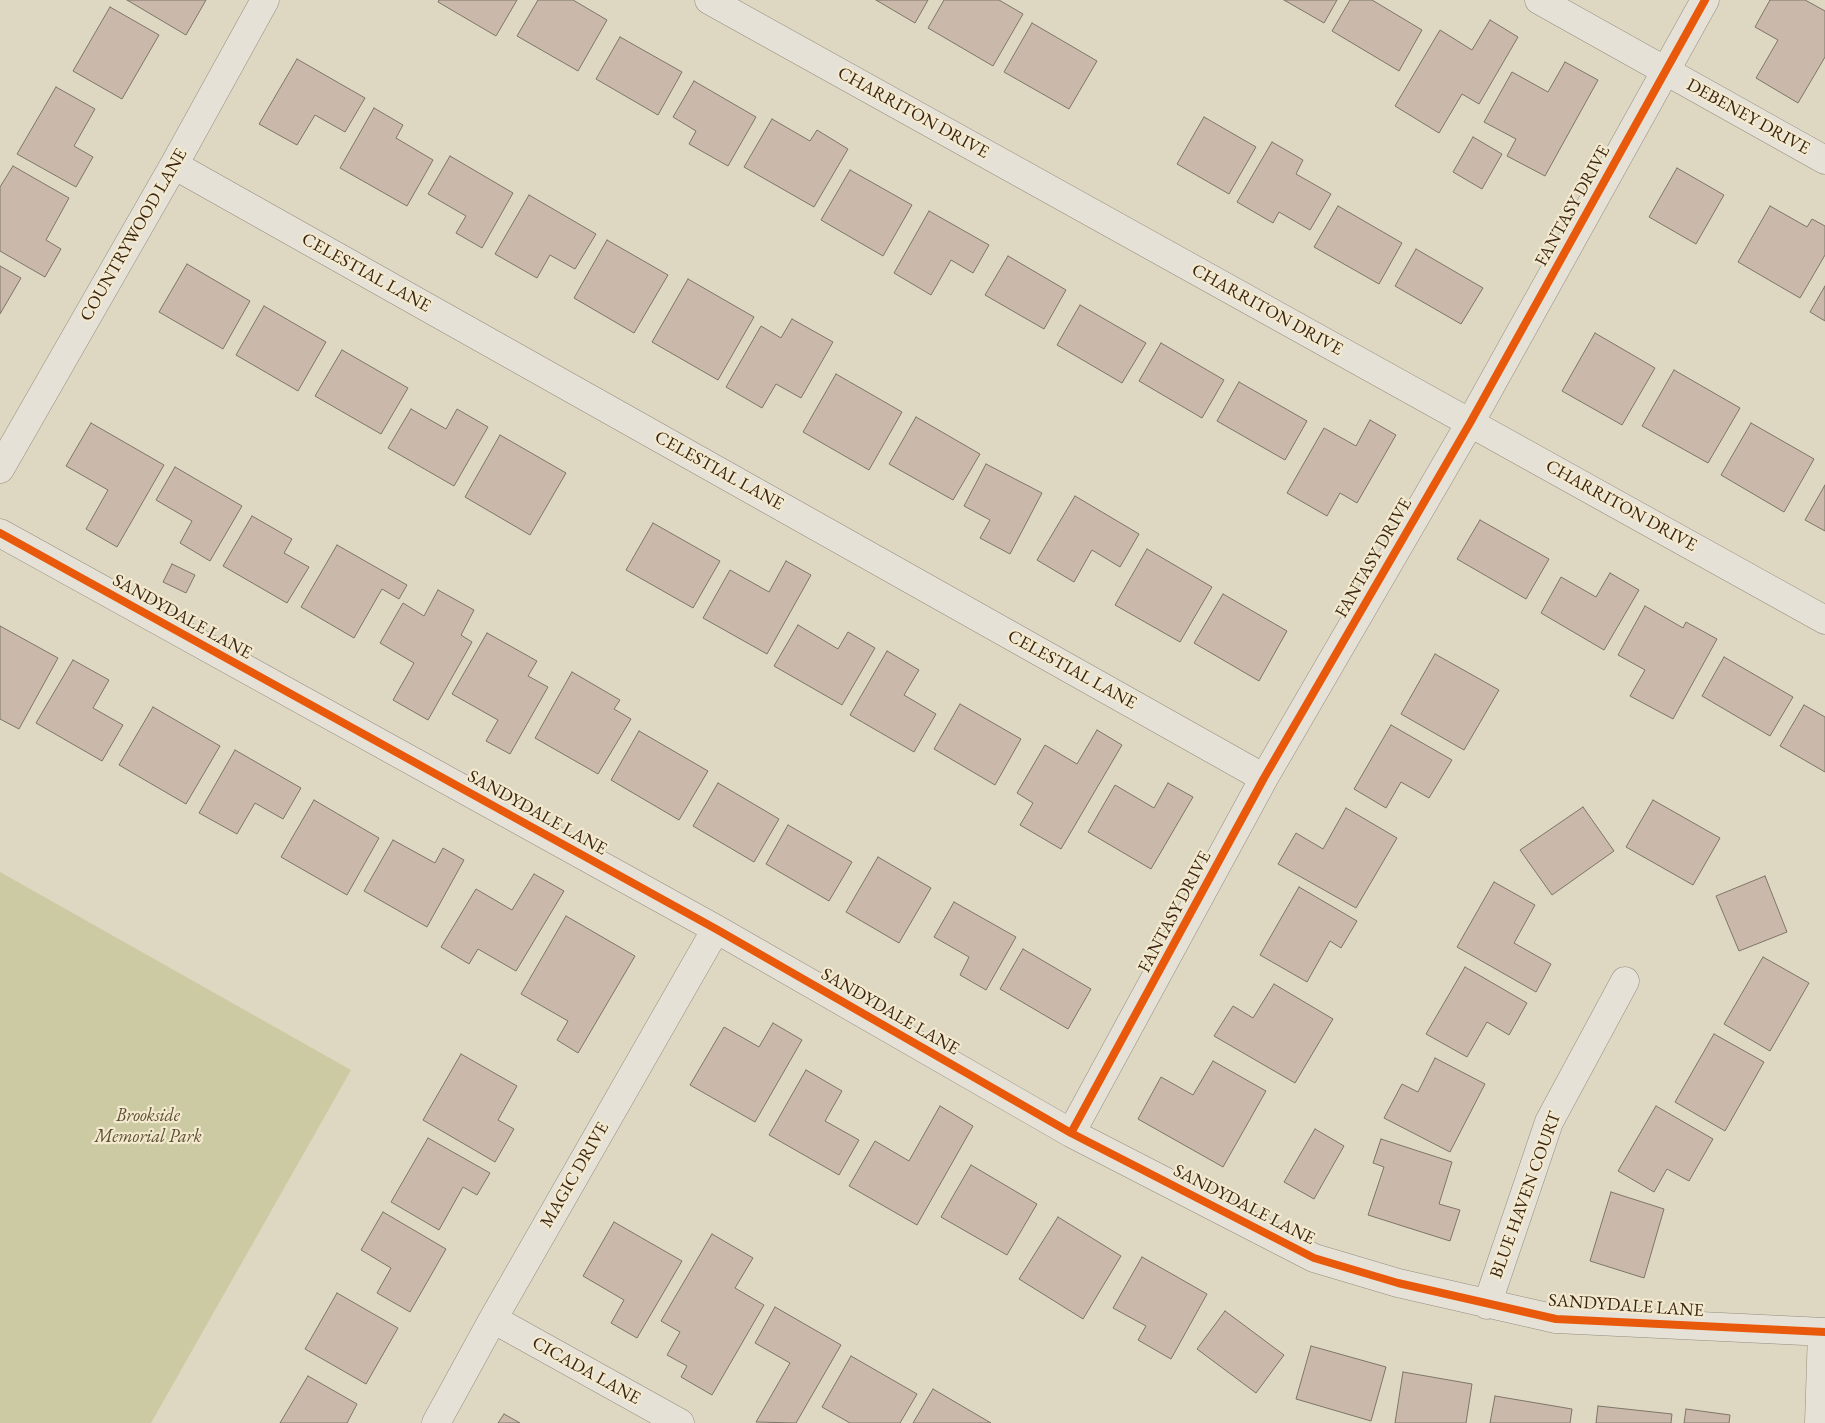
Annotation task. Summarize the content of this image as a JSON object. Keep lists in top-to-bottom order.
{
  "streets": {
    "street": [
      "CHARRITON DRIVE",
      "DEBENEY DRIVE",
      "FANTASY DRIVE",
      "COUNTRYWOOD LANE",
      "CELESTIAL LANE",
      "SANDYDALE LANE",
      "MAGIC DRIVE",
      "BLUE HAVEN COURT",
      "CICADA LANE"
    ]
  },
  "crossings": [
    ["CHARRITON DRIVE", "FANTASY DRIVE"],
    ["DEBENEY DRIVE", "FANTASY DRIVE"],
    ["FANTASY DRIVE", "CELESTIAL LANE"],
    ["FANTASY DRIVE", "SANDYDALE LANE"],
    ["COUNTRYWOOD LANE", "CELESTIAL LANE"],
    ["SANDYDALE LANE", "MAGIC DRIVE"],
    ["SANDYDALE LANE", "BLUE HAVEN COURT"],
    ["MAGIC DRIVE", "CICADA LANE"]
  ],
  "parks": ["Brookside Memorial Park"]
}
